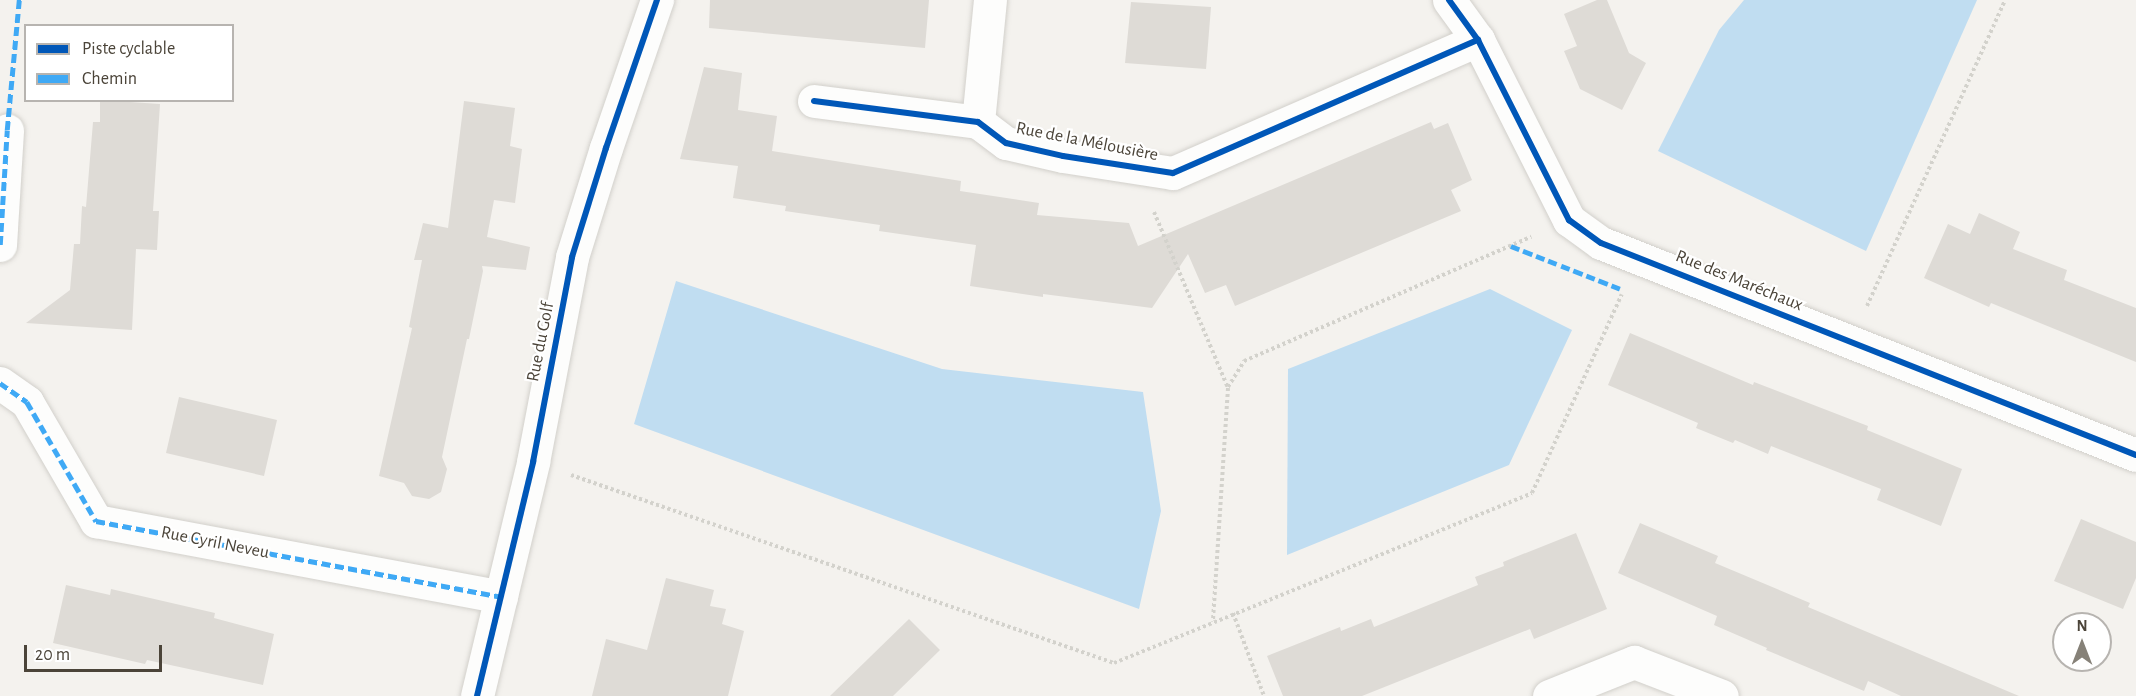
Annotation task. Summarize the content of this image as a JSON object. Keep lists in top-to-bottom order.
{
  "streets": {
    "street": [
      "Rue de la Mélousière",
      "Rue des Maréchaux",
      "Rue du Golf",
      "Rue Cyril Neveu"
    ]
  },
  "crossings": [
    ["Rue de la Mélousière", "Rue des Maréchaux"],
    ["Rue du Golf", "Rue Cyril Neveu"]
  ],
  "legend": ["Piste cyclable", "Chemin"],
  "scale_bar": "20 m",
  "north": "top"
}
